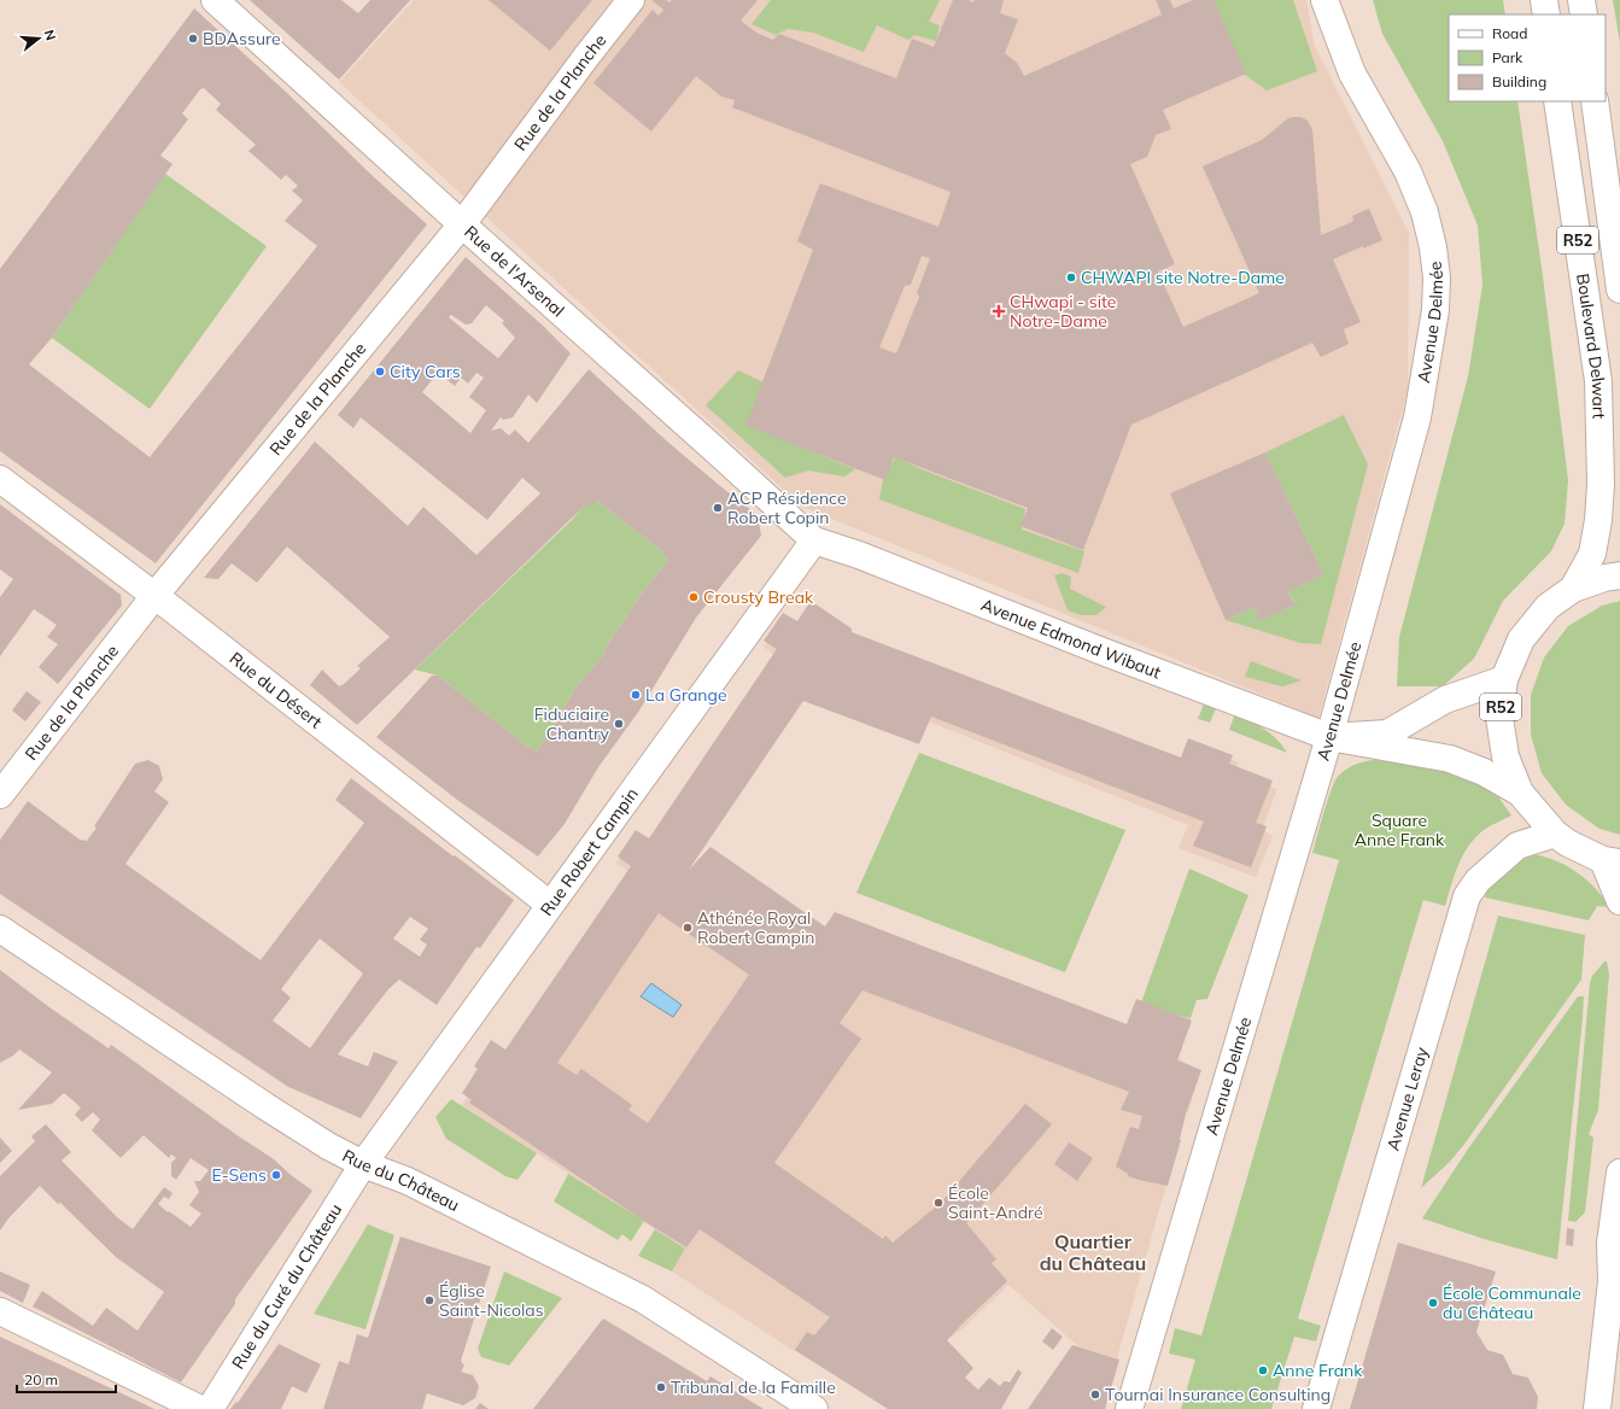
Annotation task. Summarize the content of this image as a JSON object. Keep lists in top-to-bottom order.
{
  "streets": {
    "street": [
      "Rue de la Planche",
      "R52",
      "Rue de l'Arsenal",
      "Avenue Delmée",
      "Boulevard Delwart",
      "Avenue Edmond Wibaut",
      "Rue du Désert",
      "Rue Robert Campin",
      "Avenue Leray",
      "Rue du Château",
      "Rue du Curé du Château"
    ]
  },
  "crossings": [
    ["Rue de la Planche", "Rue de l'Arsenal"],
    ["Rue de la Planche", "Rue du Désert"],
    ["R52", "Boulevard Delwart"],
    ["R52", "Avenue Edmond Wibaut"],
    ["R52", "Avenue Leray"],
    ["Rue de l'Arsenal", "Avenue Edmond Wibaut"],
    ["Rue de l'Arsenal", "Rue Robert Campin"],
    ["Avenue Delmée", "Avenue Edmond Wibaut"],
    ["Avenue Edmond Wibaut", "Rue Robert Campin"],
    ["Rue du Désert", "Rue Robert Campin"],
    ["Rue Robert Campin", "Rue du Château"],
    ["Rue Robert Campin", "Rue du Curé du Château"],
    ["Rue du Château", "Rue du Curé du Château"]
  ],
  "districts": ["Quartier du Château"],
  "parks": ["Square Anne Frank"],
  "places": {
    "other": [
      "BDAssure",
      "CHWAPI site Notre-Dame",
      "City Cars",
      "ACP Résidence Robert Copin",
      "Crousty Break",
      "La Grange",
      "Fiduciaire Chantry",
      "Athénée Royal Robert Campin",
      "E-Sens",
      "École Saint-André",
      "Église Saint-Nicolas",
      "École Communale du Château",
      "Anne Frank",
      "Tribunal de la Famille",
      "Tournai Insurance Consulting"
    ],
    "health": ["CHwapi - site Notre-Dame"]
  },
  "legend": ["Road", "Park", "Building"],
  "scale_bar": "20 m",
  "north": "right"
}
